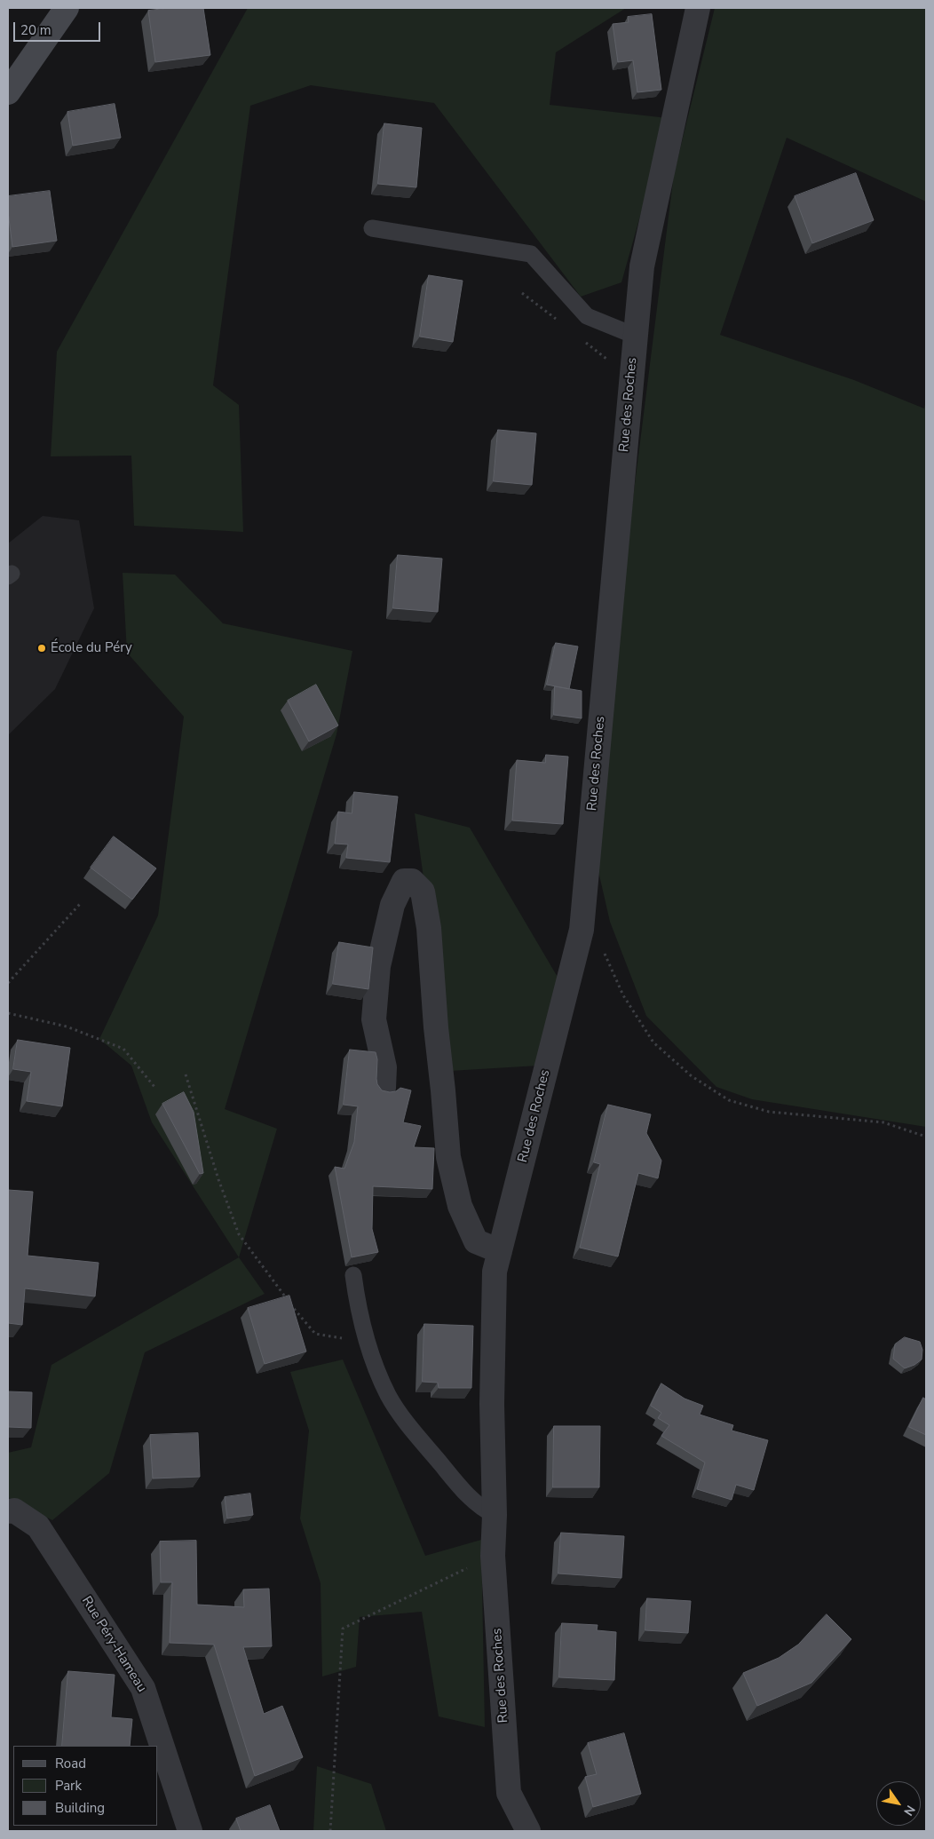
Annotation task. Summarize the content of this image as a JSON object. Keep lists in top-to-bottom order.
{
  "streets": {
    "street": ["Rue des Roches", "Rue Péry-Hameau"]
  },
  "places": ["École du Péry"],
  "legend": ["Road", "Park", "Building"],
  "scale_bar": "20 m",
  "north": "bottom right"
}
